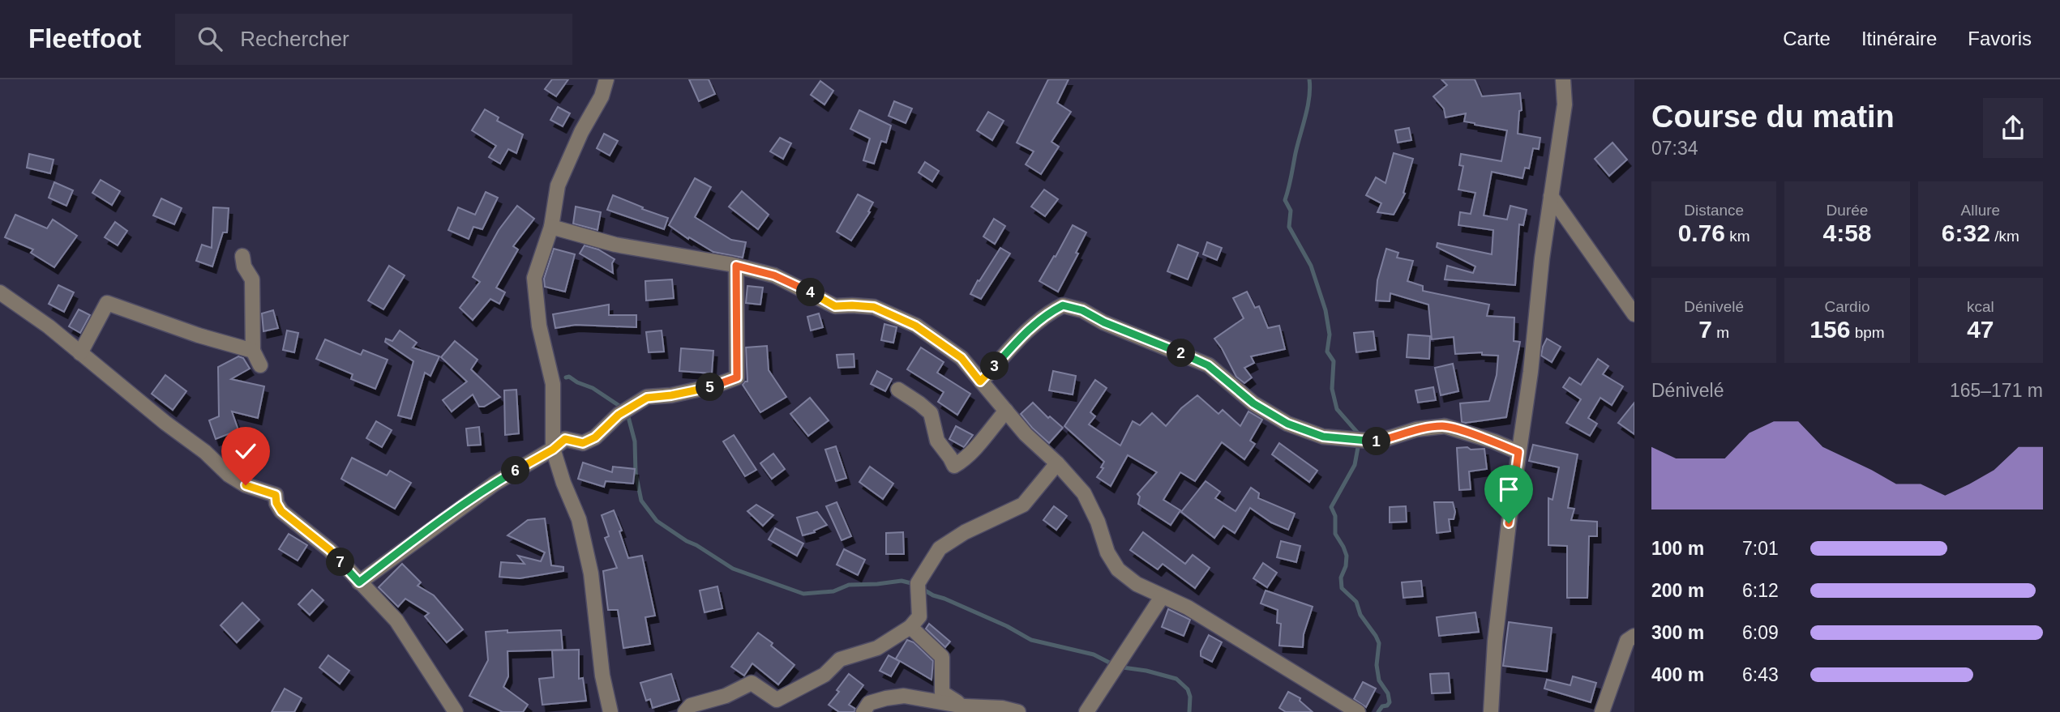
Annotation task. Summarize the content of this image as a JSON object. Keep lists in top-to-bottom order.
{
  "page": {
    "header": "Fleetfoot",
    "search": "Rechercher",
    "nav": ["Carte", "Itinéraire", "Favoris"],
    "heading": ["Course du matin", "07:34"],
    "stats": [
      ["Distance", "0.76 km"],
      ["Durée", "4:58"],
      ["Allure", "6:32 /km"],
      ["Dénivelé", "7 m"],
      ["Cardio", "156 bpm"],
      ["kcal", "47"]
    ],
    "pins": [
      "4",
      "2",
      "3",
      "5",
      "1",
      "6",
      "7"
    ],
    "chart": ["Dénivelé", "165–171 m"],
    "list": [
      {
        "name": "100 m",
        "note": "7:01"
      },
      {
        "name": "200 m",
        "note": "6:12"
      },
      {
        "name": "300 m",
        "note": "6:09"
      },
      {
        "name": "400 m",
        "note": "6:43"
      }
    ]
  }
}
